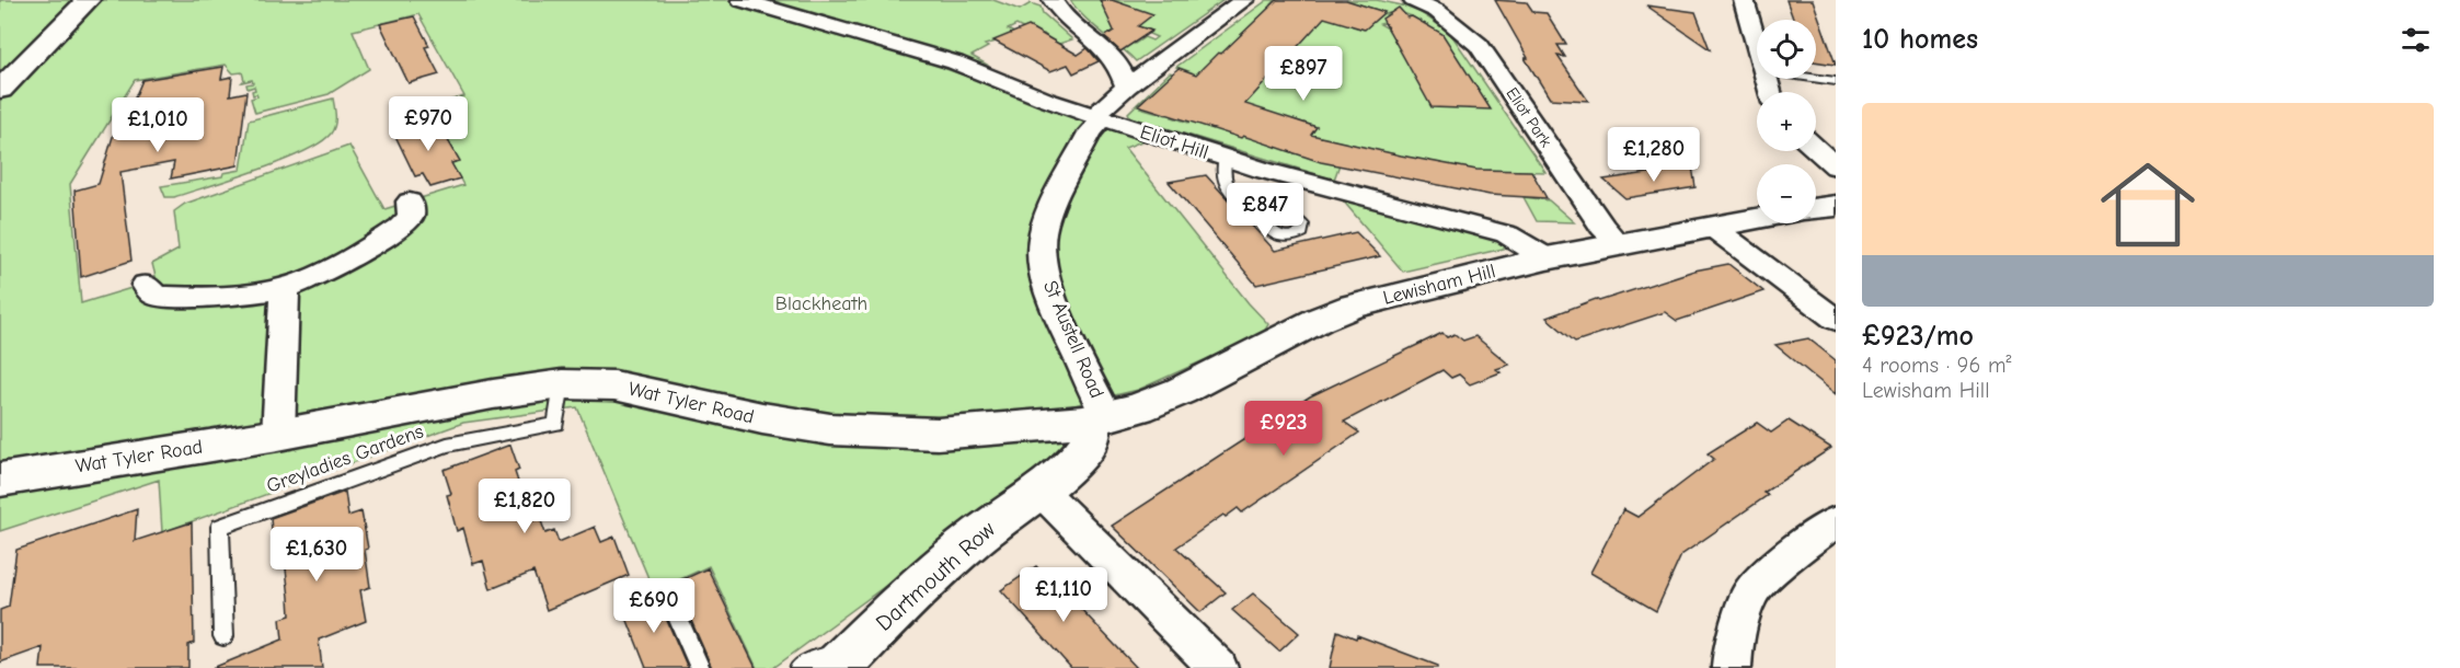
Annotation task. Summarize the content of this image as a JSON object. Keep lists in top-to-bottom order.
{
  "streets": {
    "street": [
      "Eliot Park",
      "Eliot Hill",
      "Lewisham Hill",
      "St Austell Road",
      "Wat Tyler Road",
      "Dartmouth Row"
    ],
    "lane": ["Greyladies Gardens"]
  },
  "crossings": [
    ["Eliot Park", "Lewisham Hill"],
    ["Eliot Hill", "Lewisham Hill"],
    ["Eliot Hill", "St Austell Road"],
    ["Lewisham Hill", "St Austell Road"],
    ["Lewisham Hill", "Wat Tyler Road"],
    ["St Austell Road", "Wat Tyler Road"],
    ["Wat Tyler Road", "Greyladies Gardens"]
  ],
  "parks": ["Blackheath"],
  "page": {
    "heading": "10 homes",
    "map_buttons": ["+", "−"],
    "price": [
      "£897",
      "£970",
      "£1,010",
      "£1,280",
      "£847",
      "£923",
      "£1,820",
      "£1,630",
      "£1,110",
      "£690"
    ],
    "list": [
      {
        "name": "£923/mo",
        "note": "4 rooms · 96 m² · Lewisham Hill"
      }
    ]
  }
}
